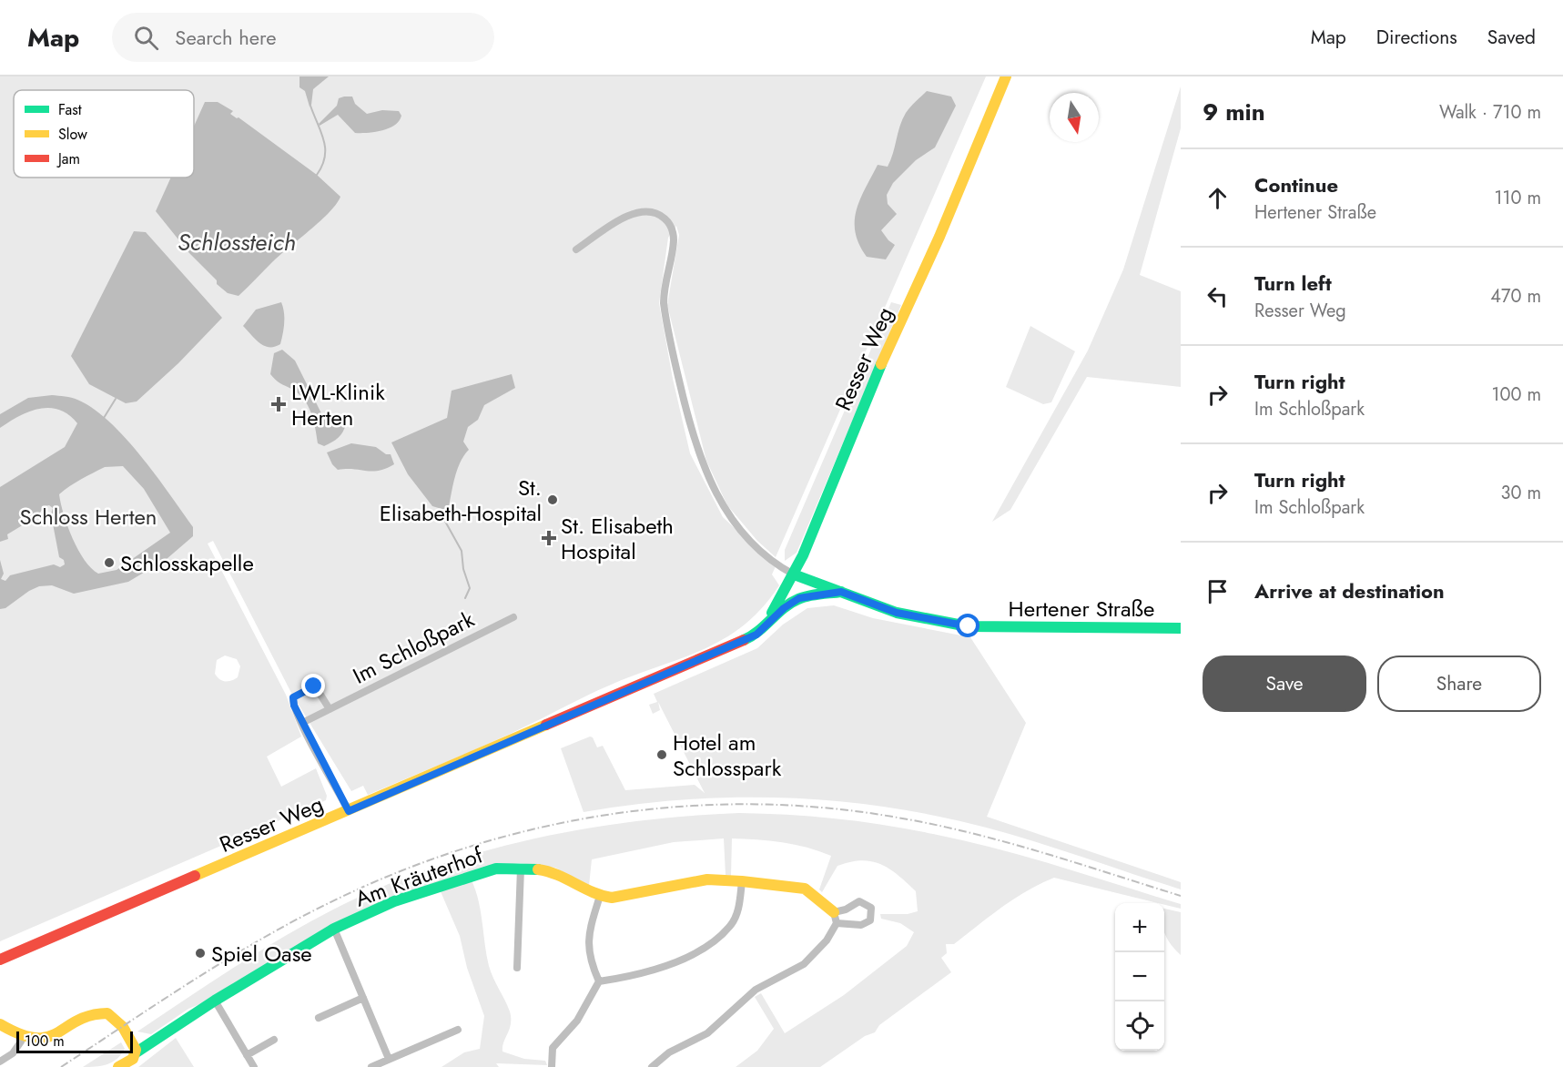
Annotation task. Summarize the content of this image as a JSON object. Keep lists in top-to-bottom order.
{
  "streets": {
    "main road": ["Resser Weg", "Hertener Straße", "Am Kräuterhof"],
    "street": ["Im Schloßpark"]
  },
  "crossings": [
    ["Resser Weg", "Hertener Straße"]
  ],
  "water": ["Schlossteich"],
  "parks": ["Schloss Herten"],
  "places": {
    "health": ["LWL-Klinik Herten", "St. Elisabeth Hospital"],
    "other": [
      "St. Elisabeth-Hospital",
      "Schlosskapelle",
      "Hotel am Schlosspark",
      "Spiel Oase"
    ]
  },
  "legend": ["Fast", "Slow", "Jam"],
  "scale_bar": "100 m",
  "north": "bottom",
  "page": {
    "header": "Map",
    "search": "Search here",
    "nav": ["Map", "Directions", "Saved"],
    "heading": ["9 min", "Walk · 710 m"],
    "list": [
      ["Continue", "Hertener Straße", "110 m"],
      ["Turn left", "Resser Weg", "470 m"],
      ["Turn right", "Im Schloßpark", "100 m"],
      ["Turn right", "Im Schloßpark", "30 m"],
      "Arrive at destination"
    ],
    "buttons": ["Save", "Share"],
    "map_buttons": ["+", "−"],
    "scale": "100 m"
  }
}
